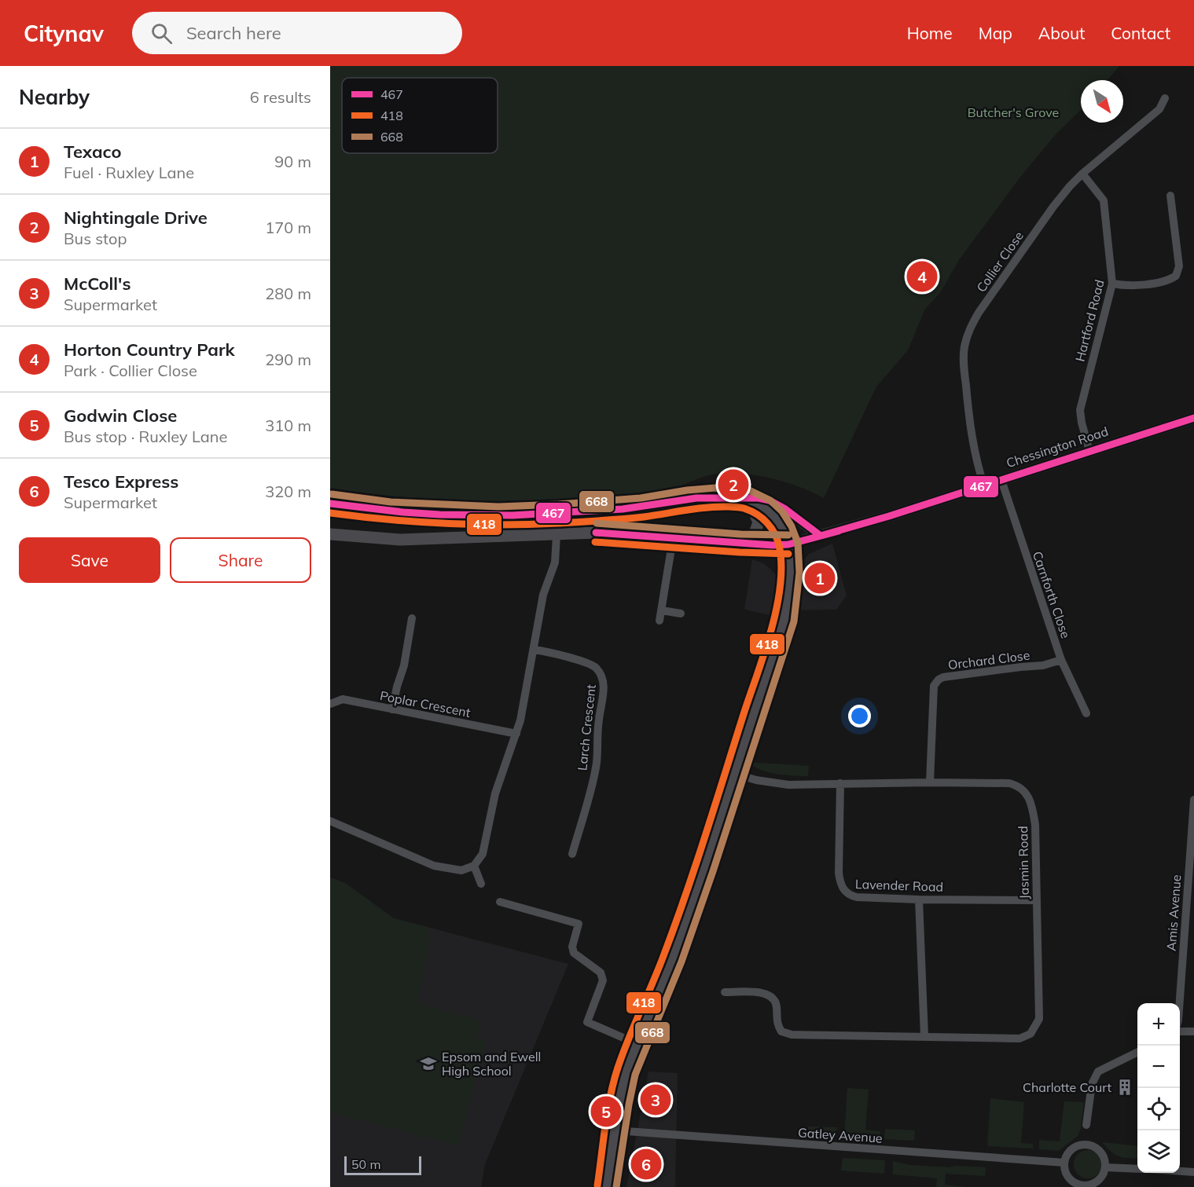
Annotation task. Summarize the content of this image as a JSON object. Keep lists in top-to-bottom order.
{
  "streets": {
    "main road": ["Chessington Road"],
    "street": [
      "Collier Close",
      "Hartford Road",
      "Carnforth Close",
      "Orchard Close",
      "Poplar Crescent",
      "Larch Crescent",
      "Jasmin Road",
      "Lavender Road",
      "Amis Avenue",
      "Gatley Avenue"
    ]
  },
  "crossings": [
    ["Collier Close", "Hartford Road"],
    ["Collier Close", "Chessington Road"],
    ["Hartford Road", "Chessington Road"],
    ["Chessington Road", "Carnforth Close"],
    ["Carnforth Close", "Orchard Close"],
    ["Orchard Close", "Jasmin Road"],
    ["Jasmin Road", "Lavender Road"]
  ],
  "parks": ["Butcher's Grove"],
  "places": {
    "school or university": ["Epsom and Ewell High School"],
    "building": ["Charlotte Court"]
  },
  "lines": ["transit line 467", "transit line 668", "transit line 418"],
  "legend": ["467", "418", "668"],
  "scale_bar": "50 m",
  "north": "bottom right",
  "page": {
    "header": "Citynav",
    "search": "Search here",
    "nav": [
      "Home",
      "Map",
      "About",
      "Contact"
    ],
    "heading": ["Nearby", "6 results"],
    "list": [
      {
        "mark": "1",
        "name": "Texaco",
        "note": "Fuel · Ruxley Lane",
        "value": "90 m"
      },
      {
        "mark": "2",
        "name": "Nightingale Drive",
        "note": "Bus stop",
        "value": "170 m"
      },
      {
        "mark": "3",
        "name": "McColl's",
        "note": "Supermarket",
        "value": "280 m"
      },
      {
        "mark": "4",
        "name": "Horton Country Park",
        "note": "Park · Collier Close",
        "value": "290 m"
      },
      {
        "mark": "5",
        "name": "Godwin Close",
        "note": "Bus stop · Ruxley Lane",
        "value": "310 m"
      },
      {
        "mark": "6",
        "name": "Tesco Express",
        "note": "Supermarket",
        "value": "320 m"
      }
    ],
    "pins": [
      "4",
      "2",
      "1",
      "3",
      "5",
      "6"
    ],
    "buttons": ["Save", "Share"],
    "map_buttons": ["+", "−"],
    "scale": "50 m"
  }
}
